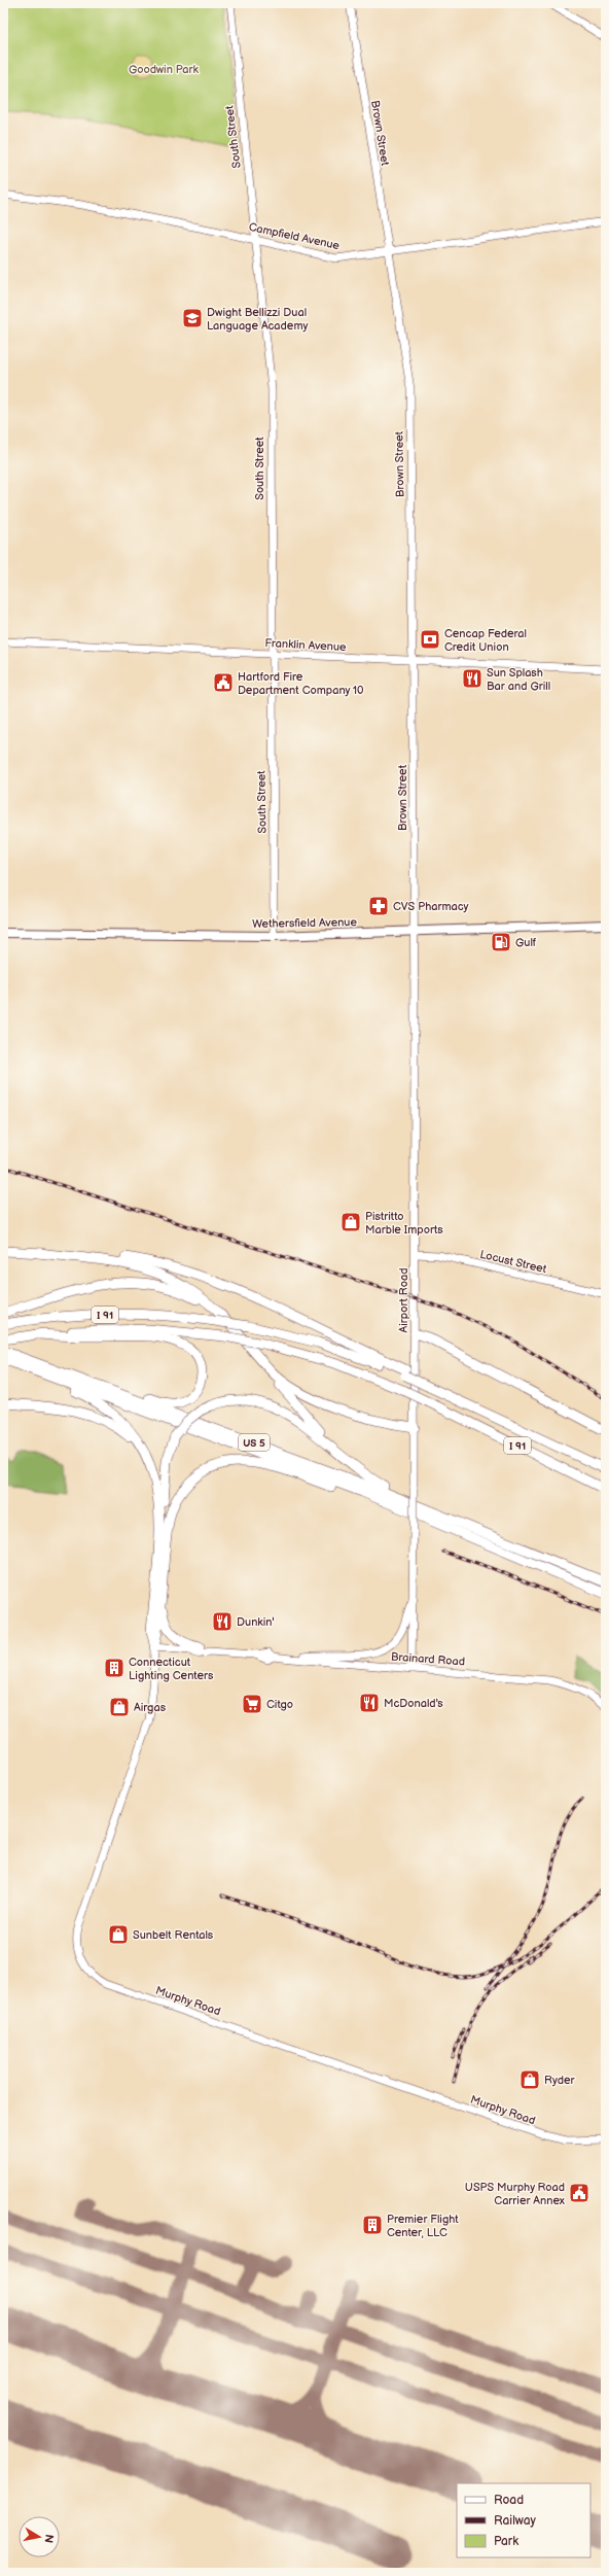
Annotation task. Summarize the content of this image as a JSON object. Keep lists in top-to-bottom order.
{
  "streets": {
    "highway": ["I 91", "US 5"],
    "main road": ["Wethersfield Avenue"],
    "street": [
      "Brown Street",
      "South Street",
      "Campfield Avenue",
      "Franklin Avenue",
      "Locust Street",
      "Airport Road",
      "Brainard Road",
      "Murphy Road"
    ]
  },
  "crossings": [
    ["Brown Street", "Campfield Avenue"],
    ["Brown Street", "Franklin Avenue"],
    ["Brown Street", "Wethersfield Avenue"],
    ["Brown Street", "Airport Road"],
    ["South Street", "Campfield Avenue"],
    ["South Street", "Franklin Avenue"],
    ["South Street", "Wethersfield Avenue"],
    ["Wethersfield Avenue", "Airport Road"],
    ["Locust Street", "Airport Road"],
    ["Airport Road", "Brainard Road"],
    ["Brainard Road", "Murphy Road"]
  ],
  "parks": ["Goodwin Park"],
  "places": {
    "school or university": ["Dwight Bellizzi Dual Language Academy"],
    "bank": ["Cencap Federal Credit Union"],
    "restaurant": ["Sun Splash Bar and Grill", "Dunkin'", "McDonald's"],
    "public building": ["Hartford Fire Department Company 10", "USPS Murphy Road Carrier Annex"],
    "pharmacy": ["CVS Pharmacy"],
    "fuel station": ["Gulf"],
    "shop": [
      "Pistritto Marble Imports",
      "Airgas",
      "Sunbelt Rentals",
      "Ryder"
    ],
    "building": ["Connecticut Lighting Centers", "Premier Flight Center, LLC"],
    "supermarket": ["Citgo"]
  },
  "legend": ["Road", "Railway", "Park"],
  "north": "right"
}
